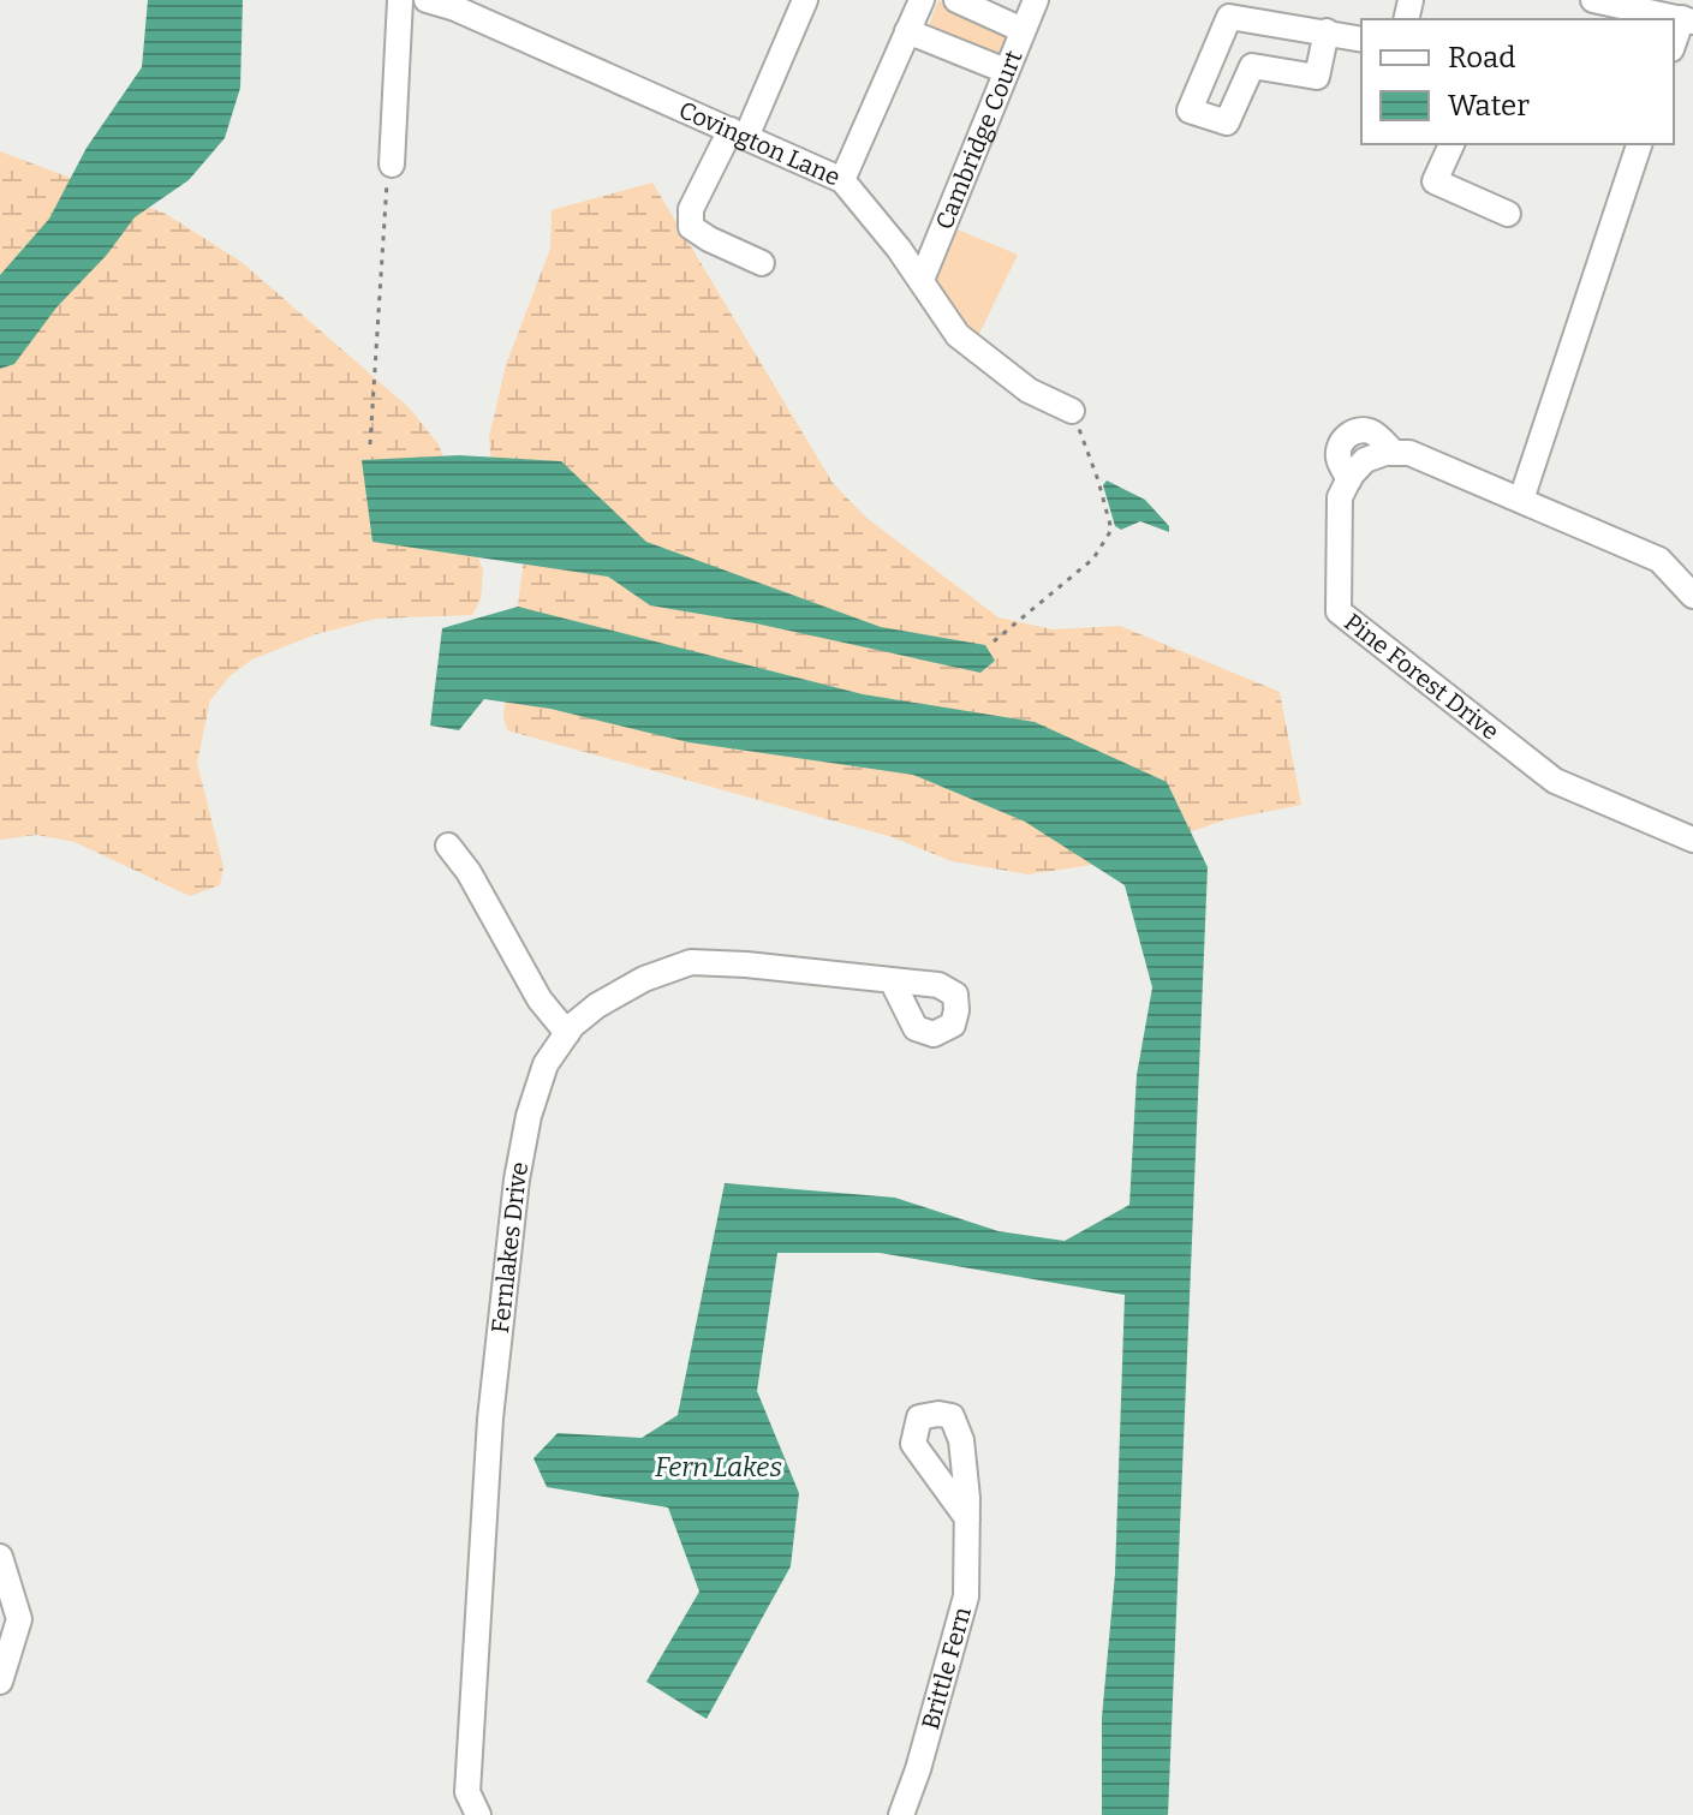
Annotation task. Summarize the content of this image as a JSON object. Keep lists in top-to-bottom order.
{
  "streets": {
    "street": [
      "Cambridge Court",
      "Covington Lane",
      "Pine Forest Drive",
      "Fernlakes Drive",
      "Brittle Fern"
    ]
  },
  "crossings": [
    ["Cambridge Court", "Covington Lane"]
  ],
  "water": ["Fern Lakes"],
  "legend": ["Road", "Water"]
}
